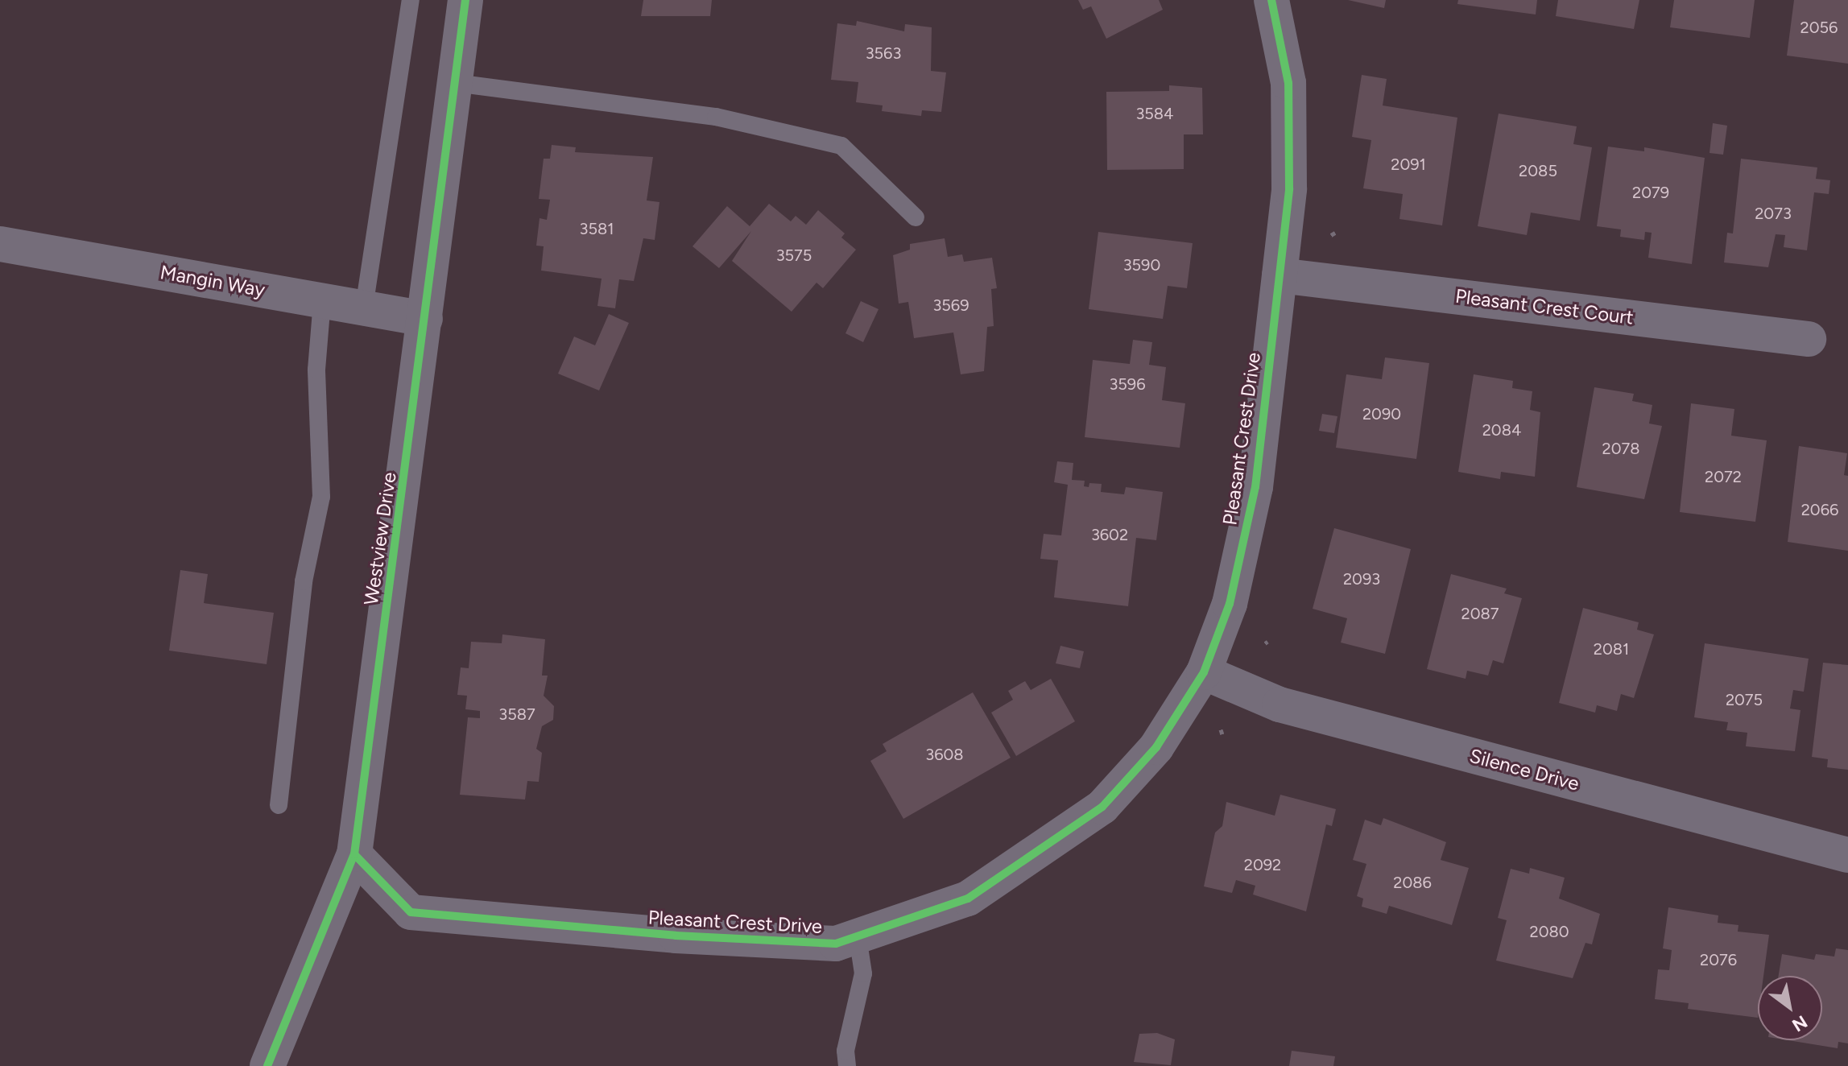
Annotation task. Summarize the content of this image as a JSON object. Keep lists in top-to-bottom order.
{
  "streets": {
    "street": [
      "Mangin Way",
      "Pleasant Crest Court",
      "Pleasant Crest Drive",
      "Westview Drive",
      "Silence Drive"
    ]
  },
  "crossings": [
    ["Mangin Way", "Westview Drive"],
    ["Pleasant Crest Court", "Pleasant Crest Drive"],
    ["Pleasant Crest Drive", "Westview Drive"],
    ["Pleasant Crest Drive", "Silence Drive"]
  ],
  "house_numbers": [
    "2056",
    "3563",
    "3584",
    "2091",
    "2085",
    "2079",
    "2073",
    "3581",
    "3575",
    "3590",
    "3569",
    "3596",
    "2090",
    "2084",
    "2078",
    "2072",
    "2066",
    "3602",
    "2093",
    "2087",
    "2081",
    "2075",
    "3587",
    "3608",
    "2092",
    "2086",
    "2080",
    "2076"
  ],
  "north": "bottom right"
}
